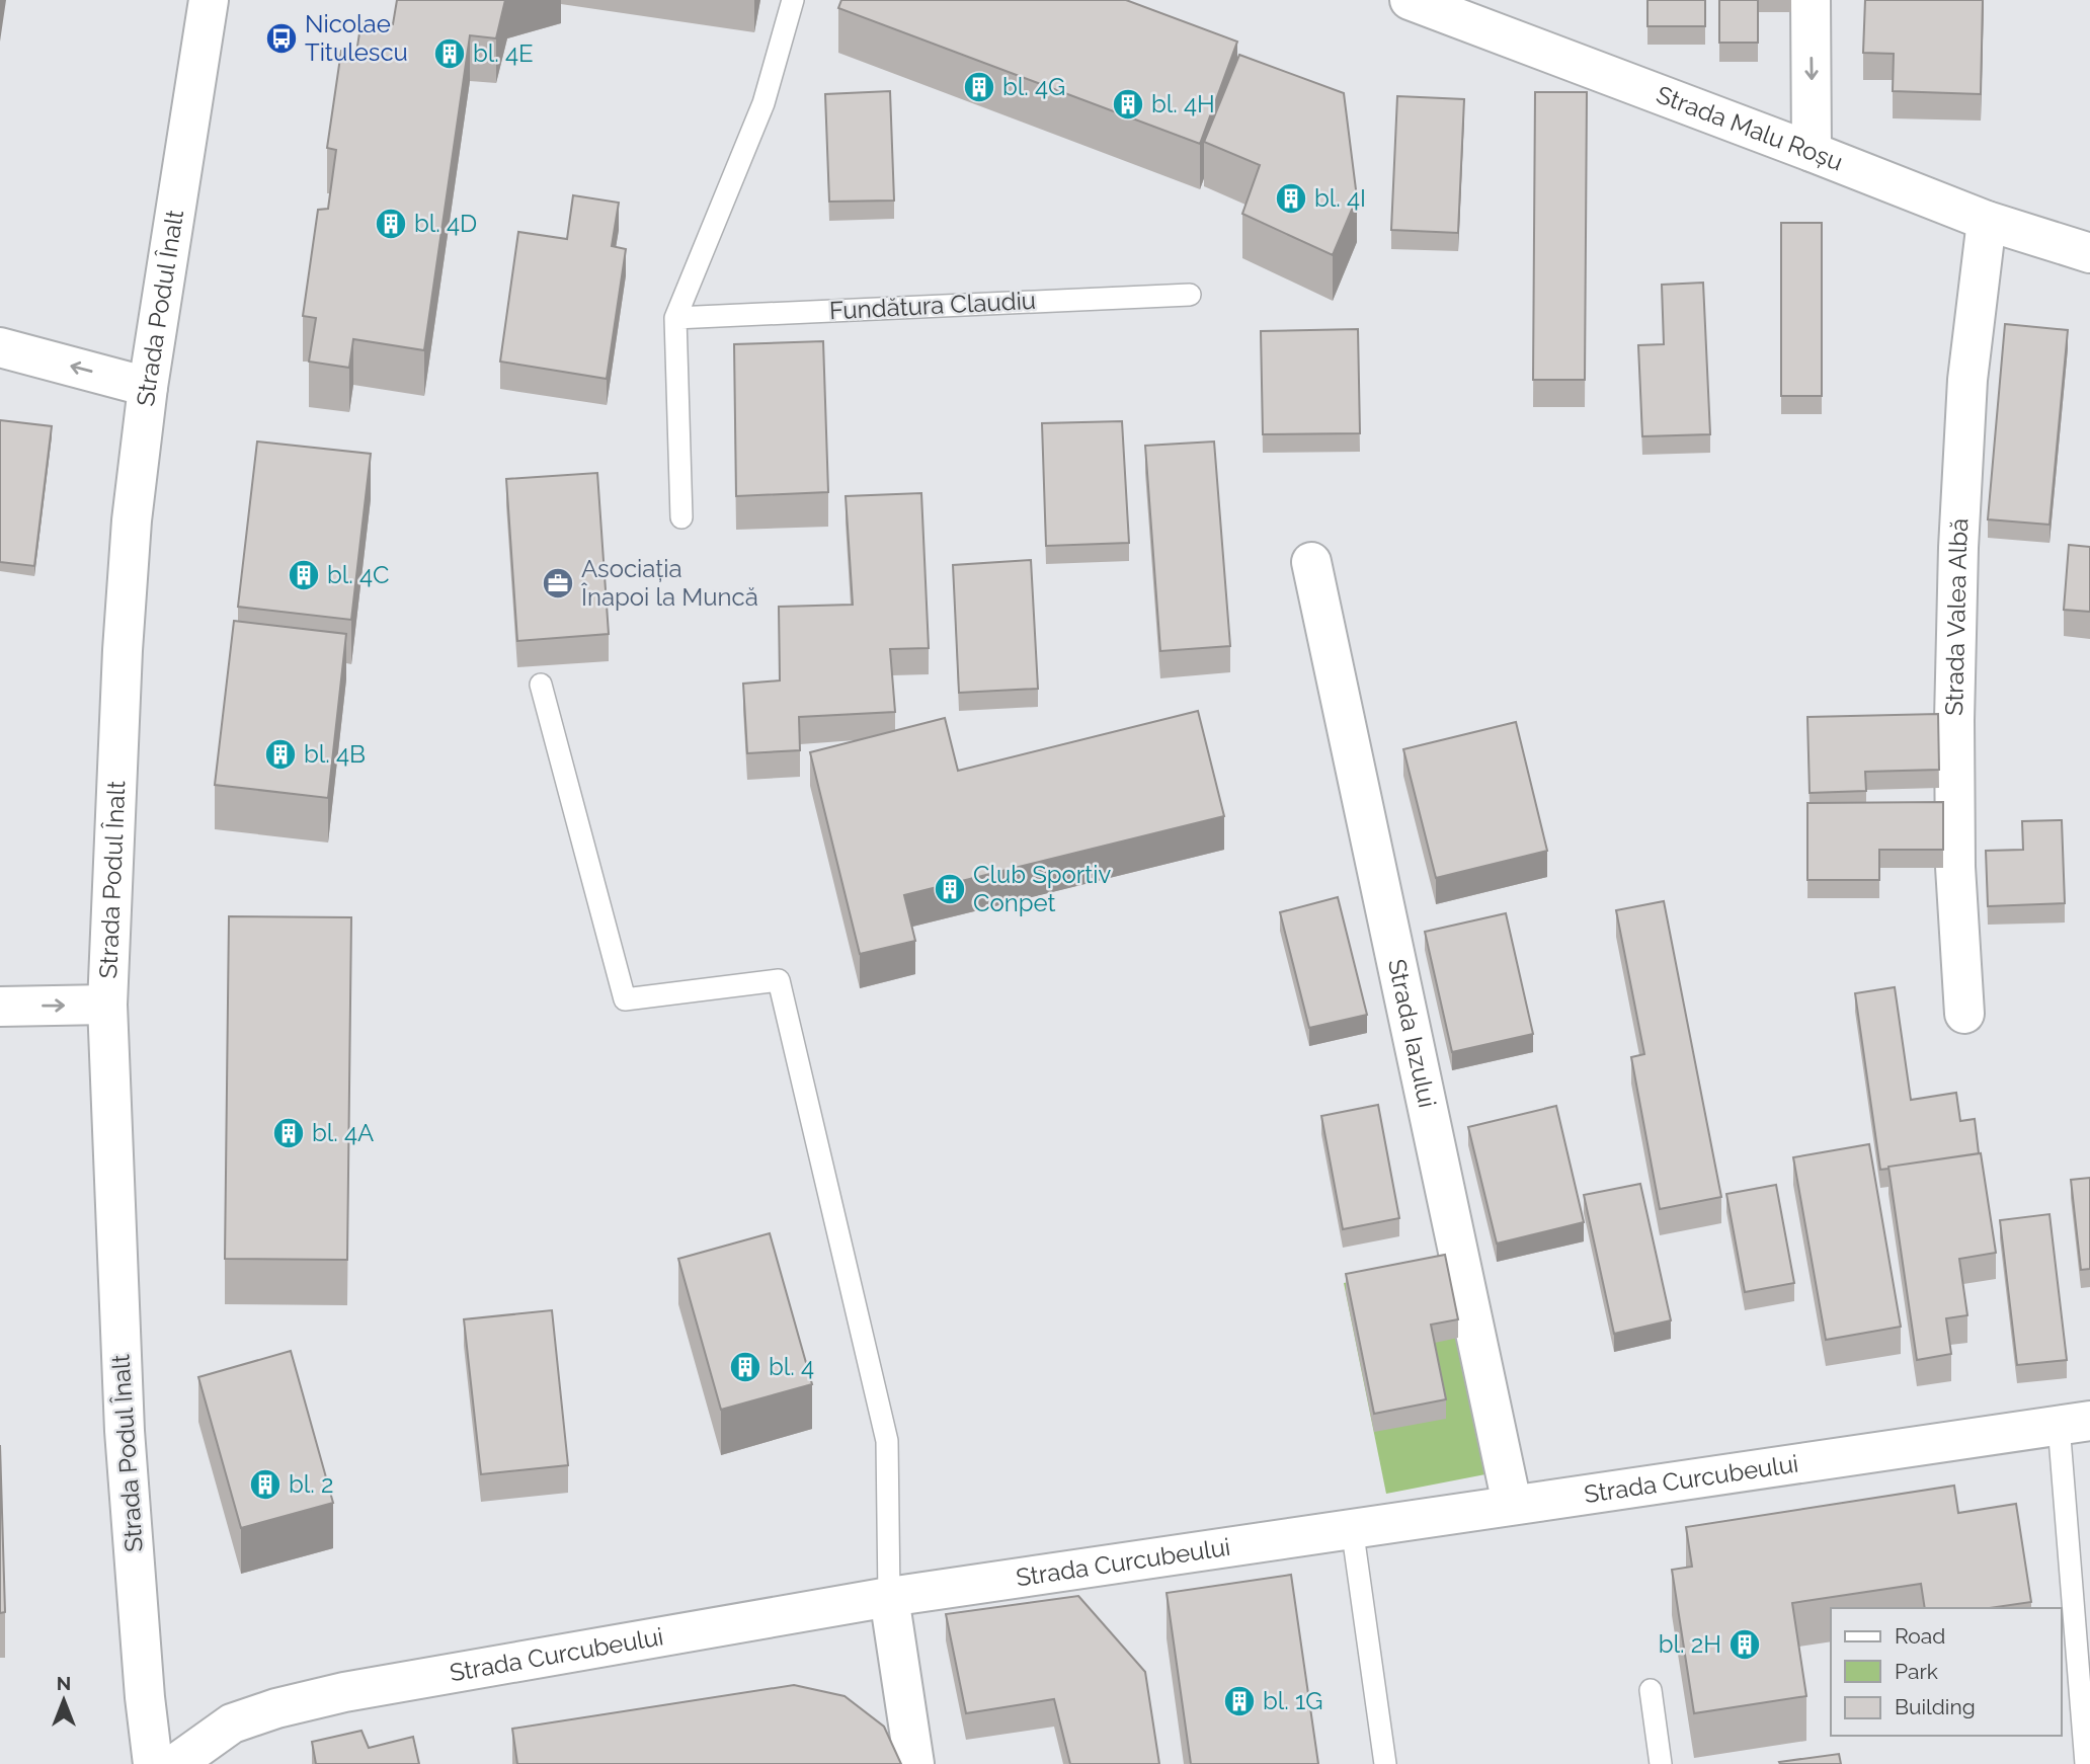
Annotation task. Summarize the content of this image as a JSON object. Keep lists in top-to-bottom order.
{
  "streets": {
    "street": [
      "Strada Malu Roșu",
      "Strada Podul Înalt",
      "Strada Valea Albă",
      "Strada Iazului",
      "Strada Curcubeului"
    ],
    "lane": ["Fundătura Claudiu"]
  },
  "crossings": [
    ["Strada Malu Roșu", "Strada Valea Albă"],
    ["Strada Iazului", "Strada Curcubeului"]
  ],
  "places": {
    "bus stop": ["Nicolae Titulescu"],
    "building": [
      "bl. 4E",
      "bl. 4G",
      "bl. 4H",
      "bl. 4I",
      "bl. 4D",
      "bl. 4C",
      "bl. 4B",
      "Club Sportiv Conpet",
      "bl. 4A",
      "bl. 4",
      "bl. 2",
      "bl. 2H",
      "bl. 1G"
    ],
    "office": ["Asociația Înapoi la Muncă"]
  },
  "legend": ["Road", "Park", "Building"],
  "north": "top"
}
